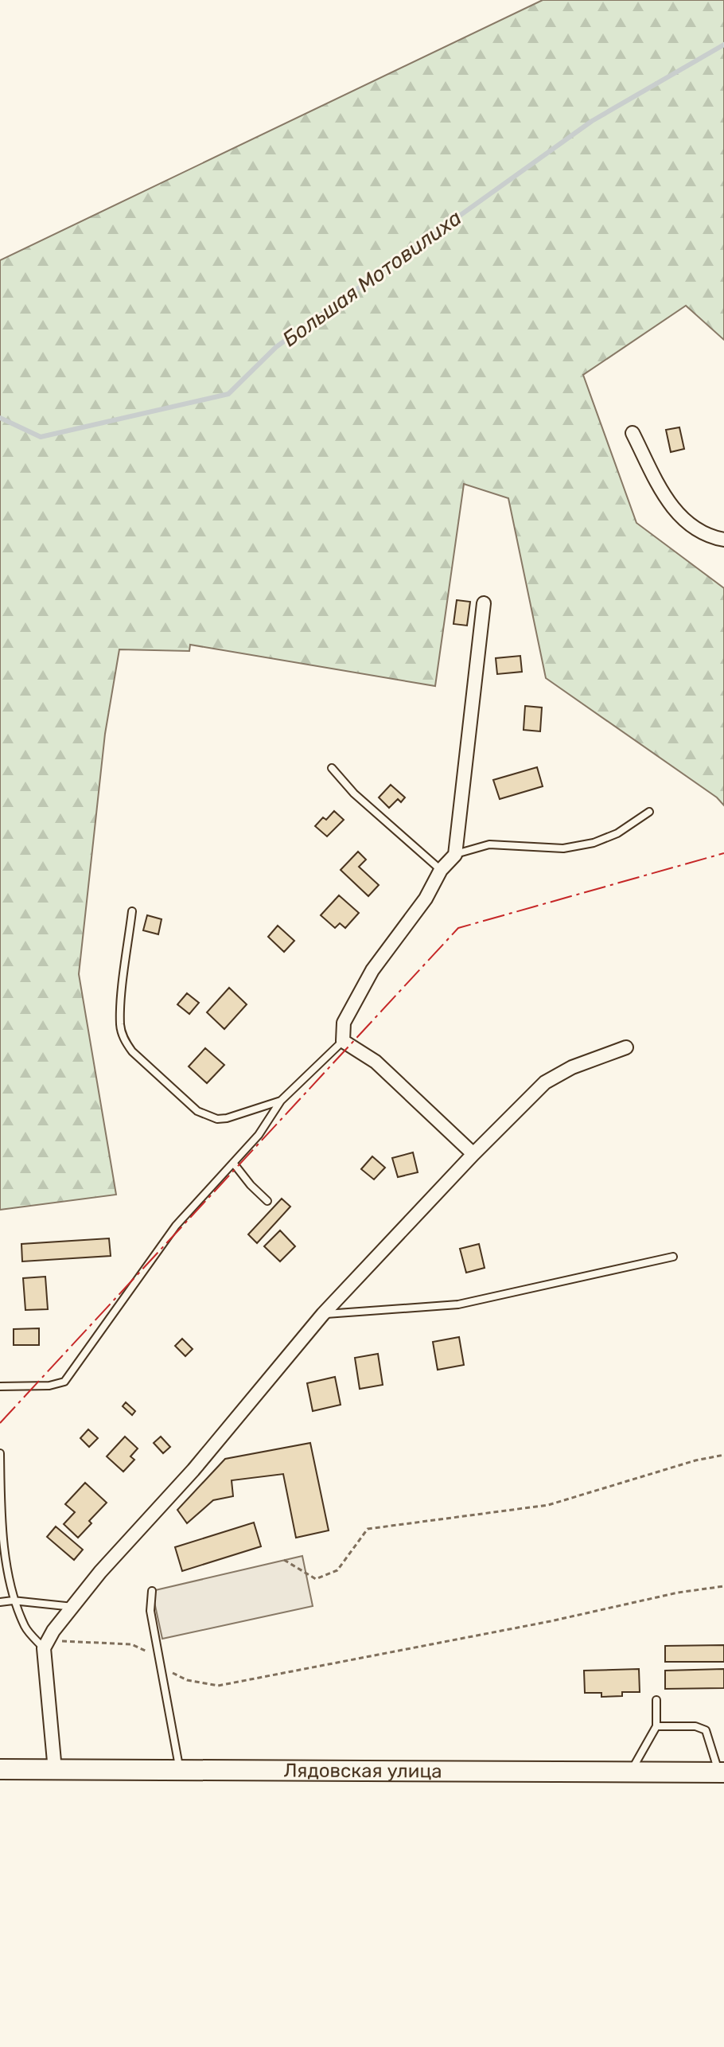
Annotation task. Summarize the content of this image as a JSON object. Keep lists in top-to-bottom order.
{
  "streets": {
    "main road": ["Лядовская улица"]
  },
  "water": ["Большая Мотовилиха"]
}
